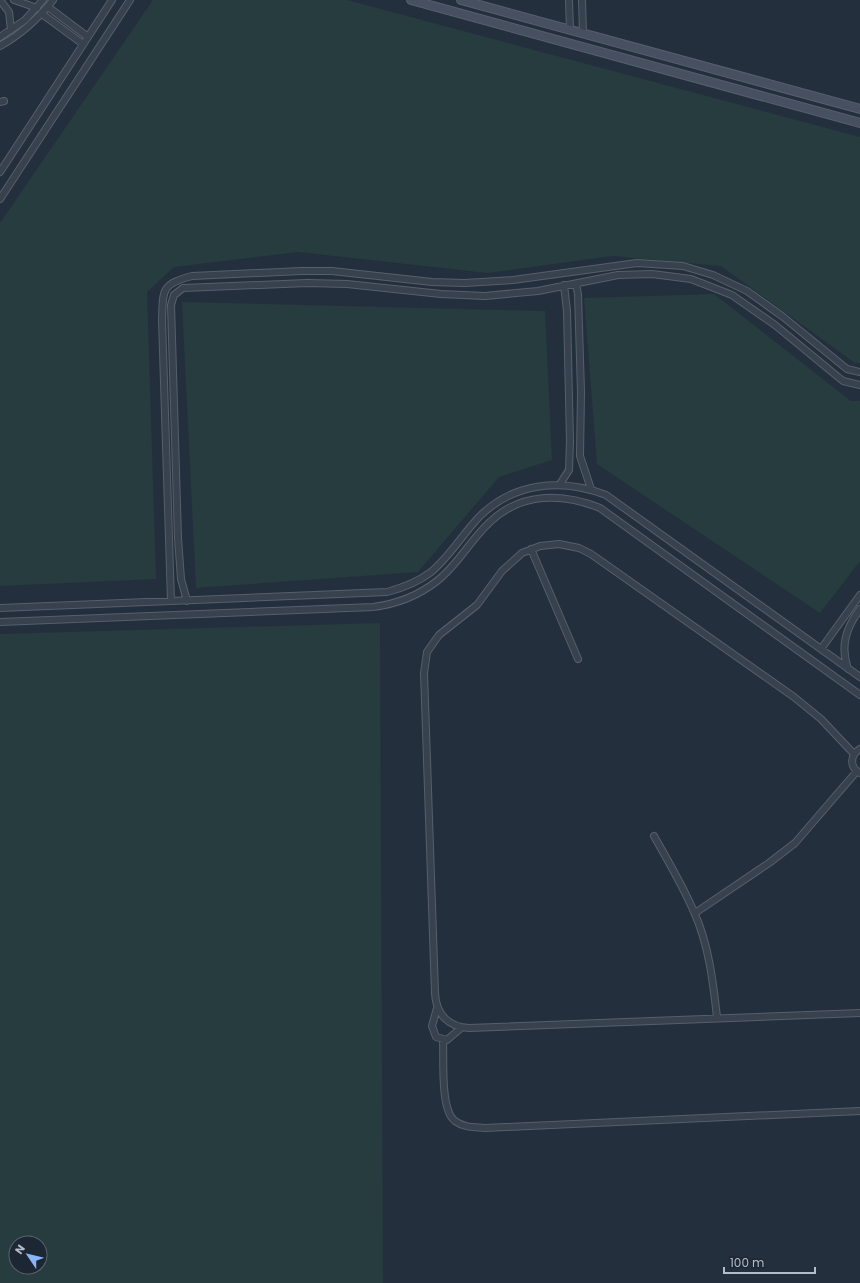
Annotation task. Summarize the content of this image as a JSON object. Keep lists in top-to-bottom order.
{
  "scale_bar": "100 m",
  "north": "top left"
}
